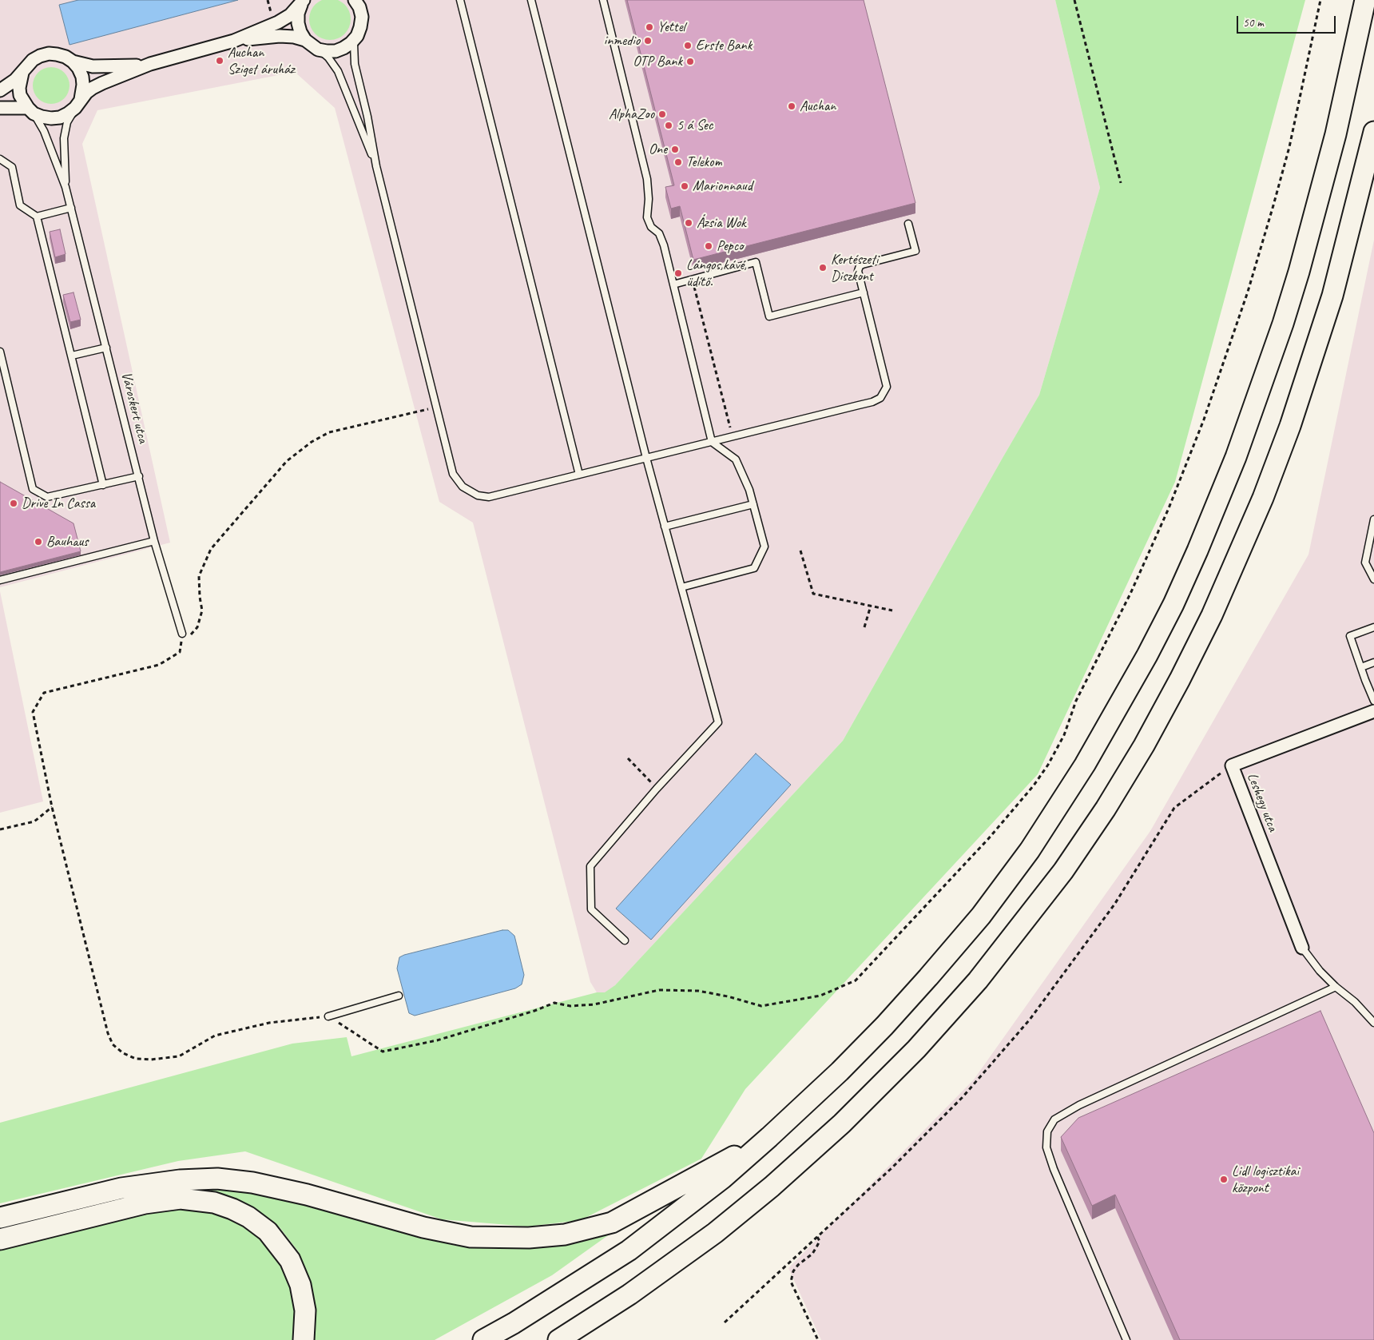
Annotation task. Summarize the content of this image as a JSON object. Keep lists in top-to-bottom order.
{
  "streets": {
    "street": ["Leshegy utca"],
    "lane": ["Városkert utca"]
  },
  "places": [
    "Yettel",
    "inmedio",
    "Erste Bank",
    "Auchan Sziget áruház",
    "OTP Bank",
    "Auchan",
    "AlphaZoo",
    "5 á Sec",
    "One",
    "Telekom",
    "Marionnaud",
    "Ázsia Wok",
    "Pepco",
    "Kertészeti Diszkont",
    "Lángos,kávé, üdítő.",
    "Drive In Cassa",
    "Bauhaus",
    "Lidl logisztikai központ"
  ],
  "scale_bar": "50 m"
}
